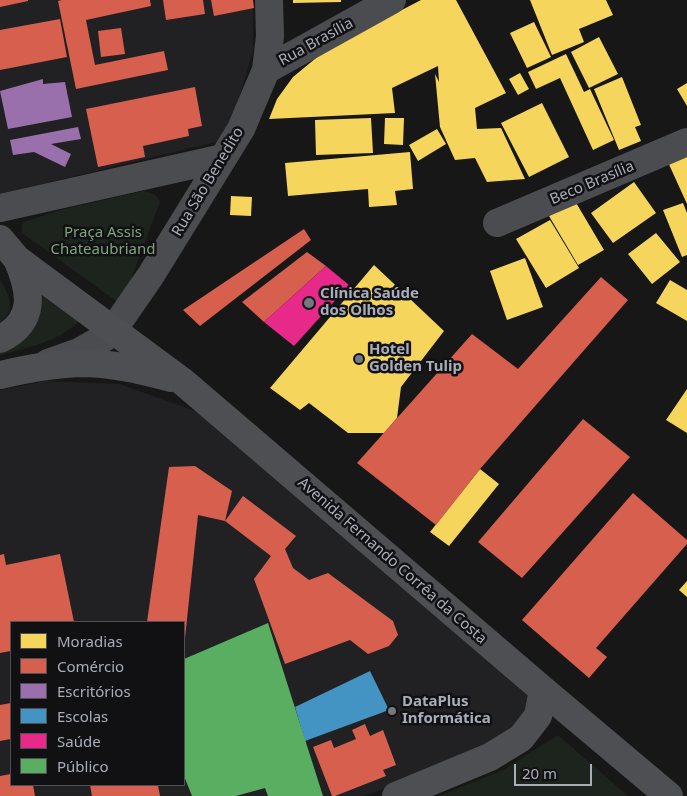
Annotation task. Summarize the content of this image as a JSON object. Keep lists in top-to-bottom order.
{
  "streets": {
    "main road": ["Avenida Fernando Corrêa da Costa"],
    "street": ["Rua Brasília", "Rua São Benedito", "Beco Brasília"]
  },
  "crossings": [
    ["Rua Brasília", "Rua São Benedito"],
    ["Rua São Benedito", "Avenida Fernando Corrêa da Costa"]
  ],
  "parks": ["Praça Assis Chateaubriand"],
  "places": ["Clínica Saúde dos Olhos", "Hotel Golden Tulip", "DataPlus Informática"],
  "legend": [
    "Moradias",
    "Comércio",
    "Escritórios",
    "Escolas",
    "Saúde",
    "Público"
  ],
  "scale_bar": "20 m"
}
